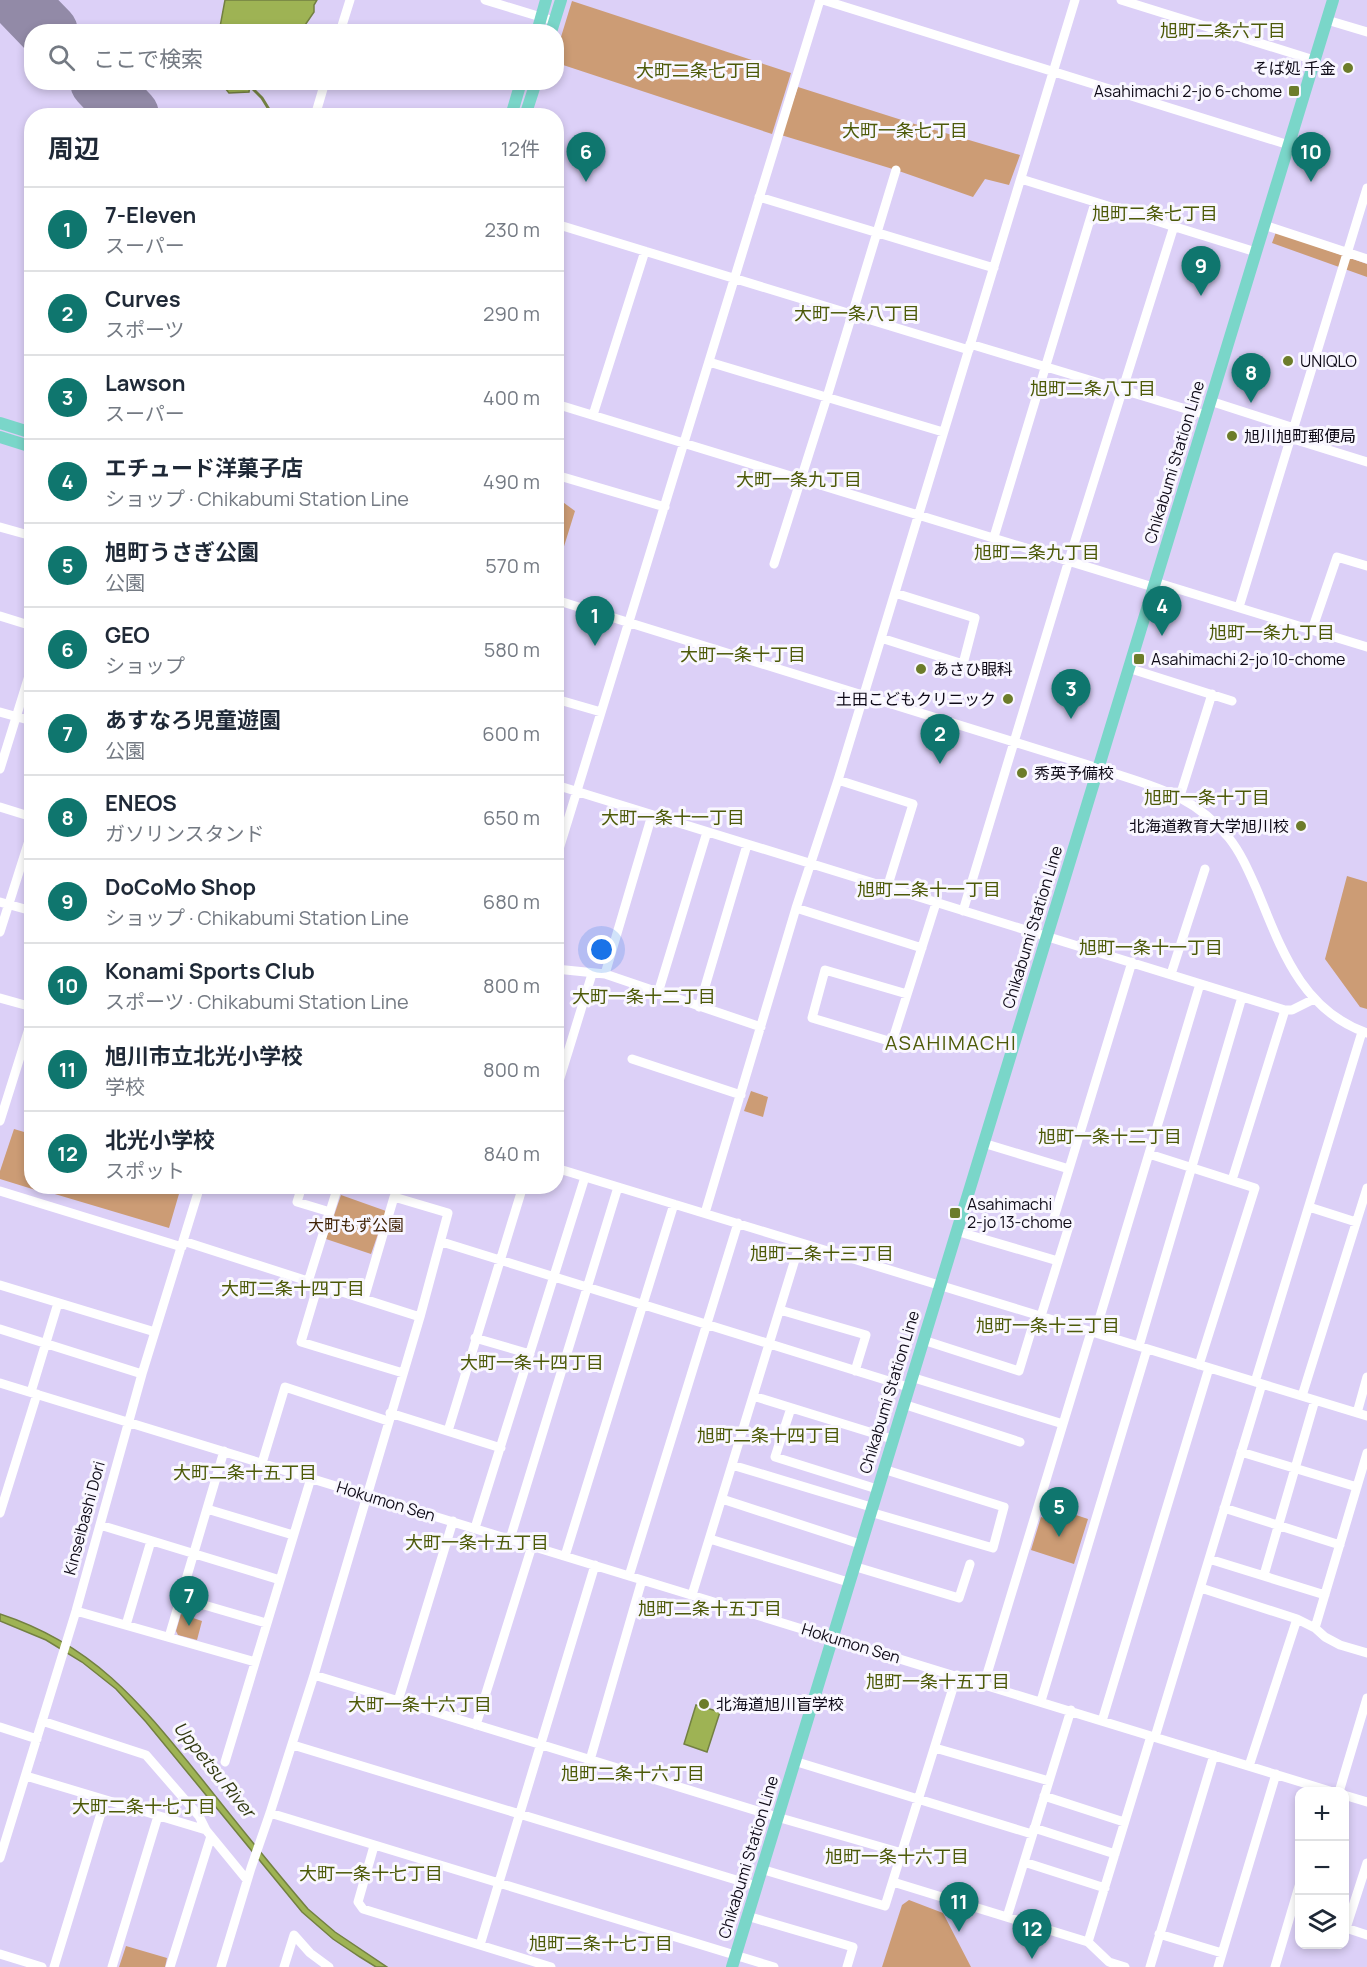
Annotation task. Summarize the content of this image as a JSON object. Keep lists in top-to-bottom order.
{
  "streets": {
    "main road": ["Chikabumi Station Line"],
    "street": ["Hokumon Sen", "Kinseibashi Dori"]
  },
  "crossings": [
    ["Chikabumi Station Line", "Hokumon Sen"],
    ["Hokumon Sen", "Kinseibashi Dori"]
  ],
  "districts": [
    "旭町二条六丁目",
    "大町二条七丁目",
    "大町一条七丁目",
    "旭町二条七丁目",
    "大町一条八丁目",
    "旭町二条八丁目",
    "大町一条九丁目",
    "旭町二条九丁目",
    "旭町一条九丁目",
    "大町一条十丁目",
    "旭町一条十丁目",
    "大町一条十一丁目",
    "旭町二条十一丁目",
    "旭町一条十一丁目",
    "大町一条十二丁目",
    "ASAHIMACHI",
    "旭町一条十二丁目",
    "旭町二条十三丁目",
    "大町二条十四丁目",
    "旭町一条十三丁目",
    "大町一条十四丁目",
    "旭町二条十四丁目",
    "大町二条十五丁目",
    "大町一条十五丁目",
    "旭町二条十五丁目",
    "旭町一条十五丁目",
    "大町一条十六丁目",
    "旭町二条十六丁目",
    "大町二条十七丁目",
    "旭町一条十六丁目",
    "大町一条十七丁目",
    "旭町二条十七丁目"
  ],
  "water": ["Uppetsu River"],
  "parks": ["大町もず公園"],
  "places": {
    "other": [
      "そば処 千金",
      "UNIQLO",
      "旭川旭町郵便局",
      "あさひ眼科",
      "土田こどもクリニック",
      "秀英予備校",
      "北海道教育大学旭川校",
      "北海道旭川盲学校"
    ],
    "transit": ["Asahimachi 2-jo 6-chome", "Asahimachi 2-jo 10-chome", "Asahimachi 2-jo 13-chome"]
  },
  "page": {
    "search": "ここで検索",
    "heading": ["周辺", "12件"],
    "pins": [
      "6",
      "10",
      "9",
      "8",
      "4",
      "1",
      "3",
      "2",
      "5",
      "7",
      "11",
      "12"
    ],
    "list": [
      {
        "mark": "1",
        "name": "7-Eleven",
        "note": "スーパー",
        "value": "230 m"
      },
      {
        "mark": "2",
        "name": "Curves",
        "note": "スポーツ",
        "value": "290 m"
      },
      {
        "mark": "3",
        "name": "Lawson",
        "note": "スーパー",
        "value": "400 m"
      },
      {
        "mark": "4",
        "name": "エチュード洋菓子店",
        "note": "ショップ · Chikabumi Station Line",
        "value": "490 m"
      },
      {
        "mark": "5",
        "name": "旭町うさぎ公園",
        "note": "公園",
        "value": "570 m"
      },
      {
        "mark": "6",
        "name": "GEO",
        "note": "ショップ",
        "value": "580 m"
      },
      {
        "mark": "7",
        "name": "あすなろ児童遊園",
        "note": "公園",
        "value": "600 m"
      },
      {
        "mark": "8",
        "name": "ENEOS",
        "note": "ガソリンスタンド",
        "value": "650 m"
      },
      {
        "mark": "9",
        "name": "DoCoMo Shop",
        "note": "ショップ · Chikabumi Station Line",
        "value": "680 m"
      },
      {
        "mark": "10",
        "name": "Konami Sports Club",
        "note": "スポーツ · Chikabumi Station Line",
        "value": "800 m"
      },
      {
        "mark": "11",
        "name": "旭川市立北光小学校",
        "note": "学校",
        "value": "800 m"
      },
      {
        "mark": "12",
        "name": "北光小学校",
        "note": "スポット",
        "value": "840 m"
      }
    ],
    "map_buttons": ["+", "−"]
  }
}
